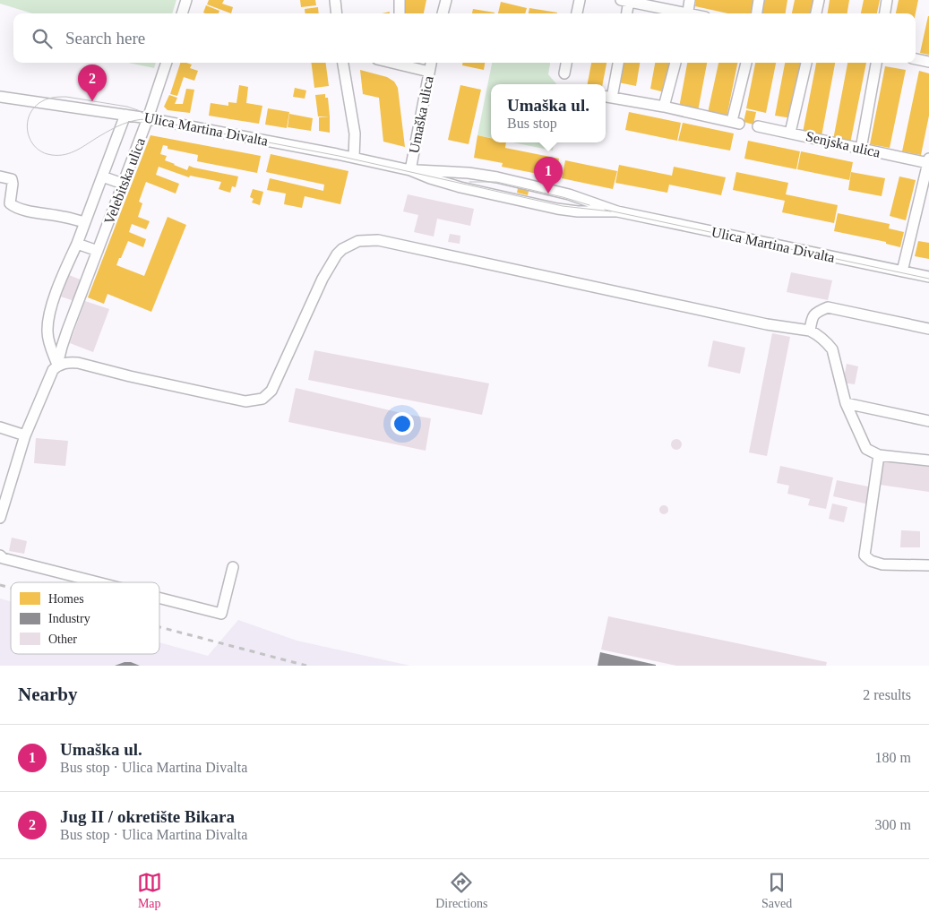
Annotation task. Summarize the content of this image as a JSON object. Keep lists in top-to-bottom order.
{
  "streets": {
    "street": [
      "Umaška ulica",
      "Ulica Martina Divalta",
      "Senjska ulica",
      "Velebitska ulica"
    ]
  },
  "crossings": [
    ["Umaška ulica", "Ulica Martina Divalta"],
    ["Ulica Martina Divalta", "Velebitska ulica"]
  ],
  "legend": ["Homes", "Industry", "Other"],
  "page": {
    "search": "Search here",
    "pins": ["2", "1"],
    "popup": ["Umaška ul.", "Bus stop"],
    "heading": ["Nearby", "2 results"],
    "list": [
      {
        "mark": "1",
        "name": "Umaška ul.",
        "note": "Bus stop · Ulica Martina Divalta",
        "value": "180 m"
      },
      {
        "mark": "2",
        "name": "Jug II / okretište Bikara",
        "note": "Bus stop · Ulica Martina Divalta",
        "value": "300 m"
      }
    ],
    "nav": ["Map", "Directions", "Saved"]
  }
}
